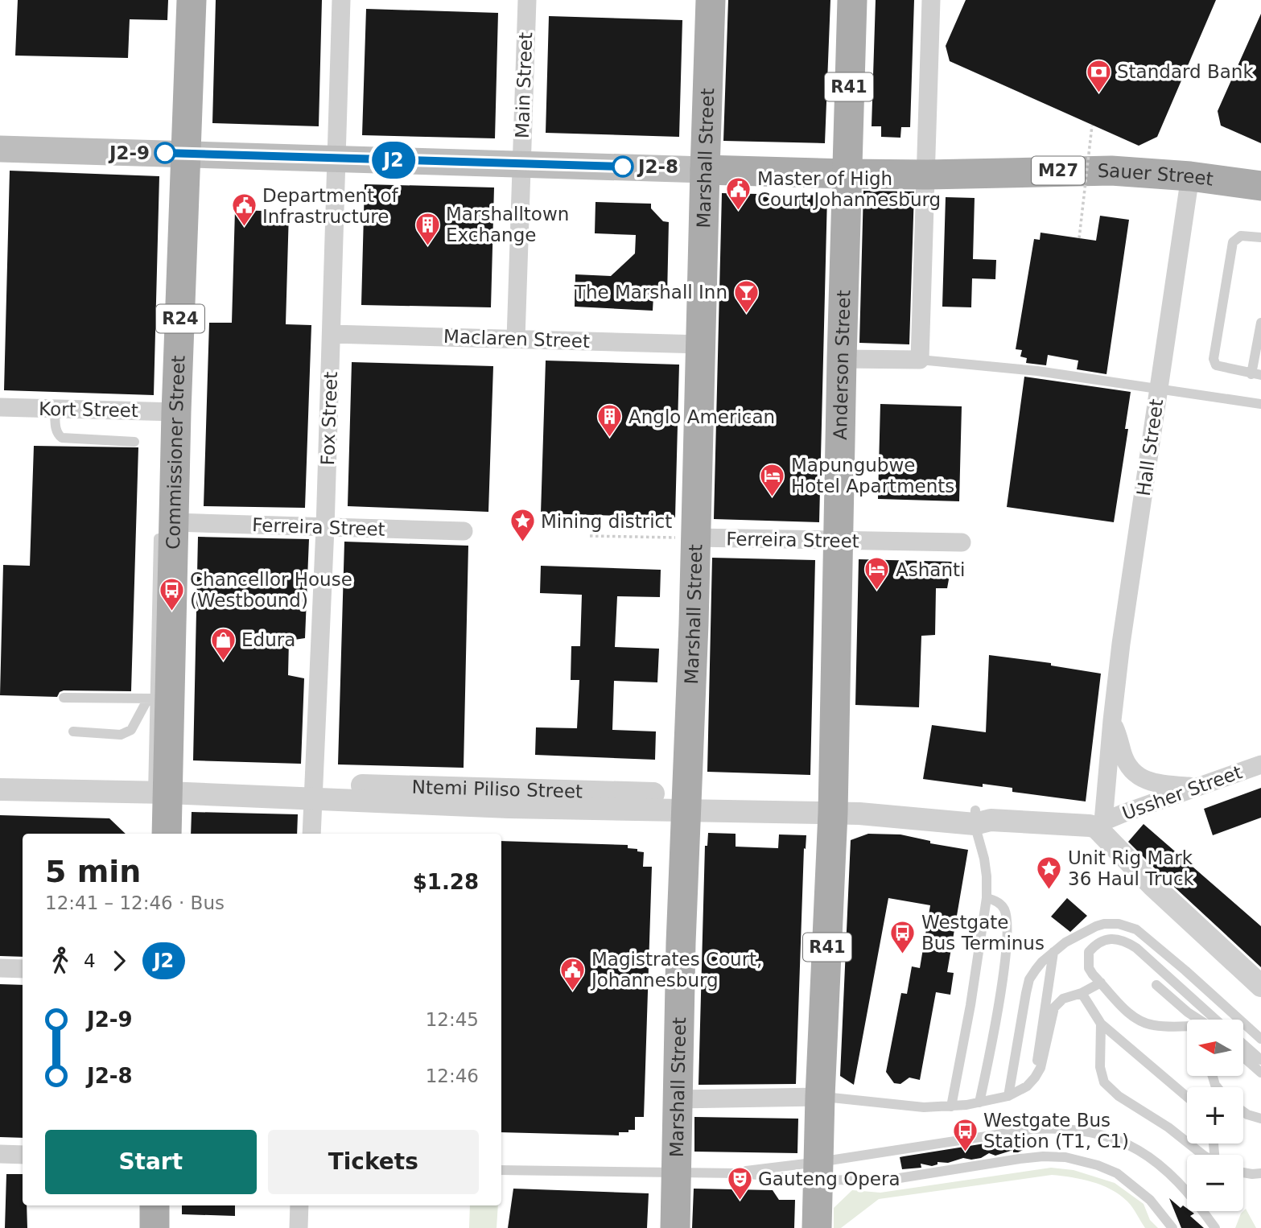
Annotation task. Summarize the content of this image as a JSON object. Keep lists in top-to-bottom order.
{
  "streets": {
    "main road": [
      "R41",
      "Marshall Street",
      "M27",
      "Sauer Street",
      "R24",
      "Anderson Street",
      "Commissioner Street"
    ],
    "street": [
      "Main Street",
      "Maclaren Street",
      "Kort Street",
      "Fox Street",
      "Hall Street",
      "Ferreira Street",
      "Ntemi Piliso Street",
      "Ussher Street"
    ]
  },
  "crossings": [
    ["Main Street", "M27"],
    ["Main Street", "Maclaren Street"],
    ["R41", "Anderson Street"],
    ["R41", "Ntemi Piliso Street"],
    ["Marshall Street", "M27"],
    ["Marshall Street", "Maclaren Street"],
    ["Marshall Street", "Ferreira Street"],
    ["Marshall Street", "Ntemi Piliso Street"],
    ["M27", "Sauer Street"],
    ["M27", "Anderson Street"],
    ["M27", "Fox Street"],
    ["M27", "Commissioner Street"],
    ["Sauer Street", "Anderson Street"],
    ["Sauer Street", "Hall Street"],
    ["Maclaren Street", "Fox Street"],
    ["Anderson Street", "Ferreira Street"],
    ["Anderson Street", "Ntemi Piliso Street"],
    ["Kort Street", "Commissioner Street"],
    ["Fox Street", "Ferreira Street"],
    ["Fox Street", "Ntemi Piliso Street"],
    ["Hall Street", "Ntemi Piliso Street"],
    ["Hall Street", "Ussher Street"],
    ["Commissioner Street", "Ferreira Street"],
    ["Commissioner Street", "Ntemi Piliso Street"],
    ["Ntemi Piliso Street", "Ussher Street"]
  ],
  "places": {
    "bank": ["Standard Bank"],
    "other": ["J2-9", "J2-8"],
    "public building": ["Master of High Court Johannesburg", "Department of Infrastructure", "Magistrates Court, Johannesburg"],
    "building": ["Marshalltown Exchange", "Anglo American"],
    "bar": ["The Marshall Inn"],
    "hotel": ["Mapungubwe Hotel Apartments", "Ashanti"],
    "place": ["Mining district", "Unit Rig Mark 36 Haul Truck"],
    "bus stop": ["Chancellor House (Westbound)", "Westgate Bus Terminus", "Westgate Bus Station (T1, C1)"],
    "shop": ["Edura"],
    "theatre": ["Gauteng Opera"]
  },
  "lines": ["bus line J2"],
  "north": "left",
  "page": {
    "on_map": "J2",
    "heading": ["5 min", "12:41 – 12:46 · Bus", "$1.28"],
    "legs": ["4", "J2"],
    "list": [
      {
        "name": "J2-9",
        "value": "12:45"
      },
      {
        "name": "J2-8",
        "value": "12:46"
      }
    ],
    "map_buttons": ["+", "−"],
    "buttons": ["Start", "Tickets"]
  }
}
